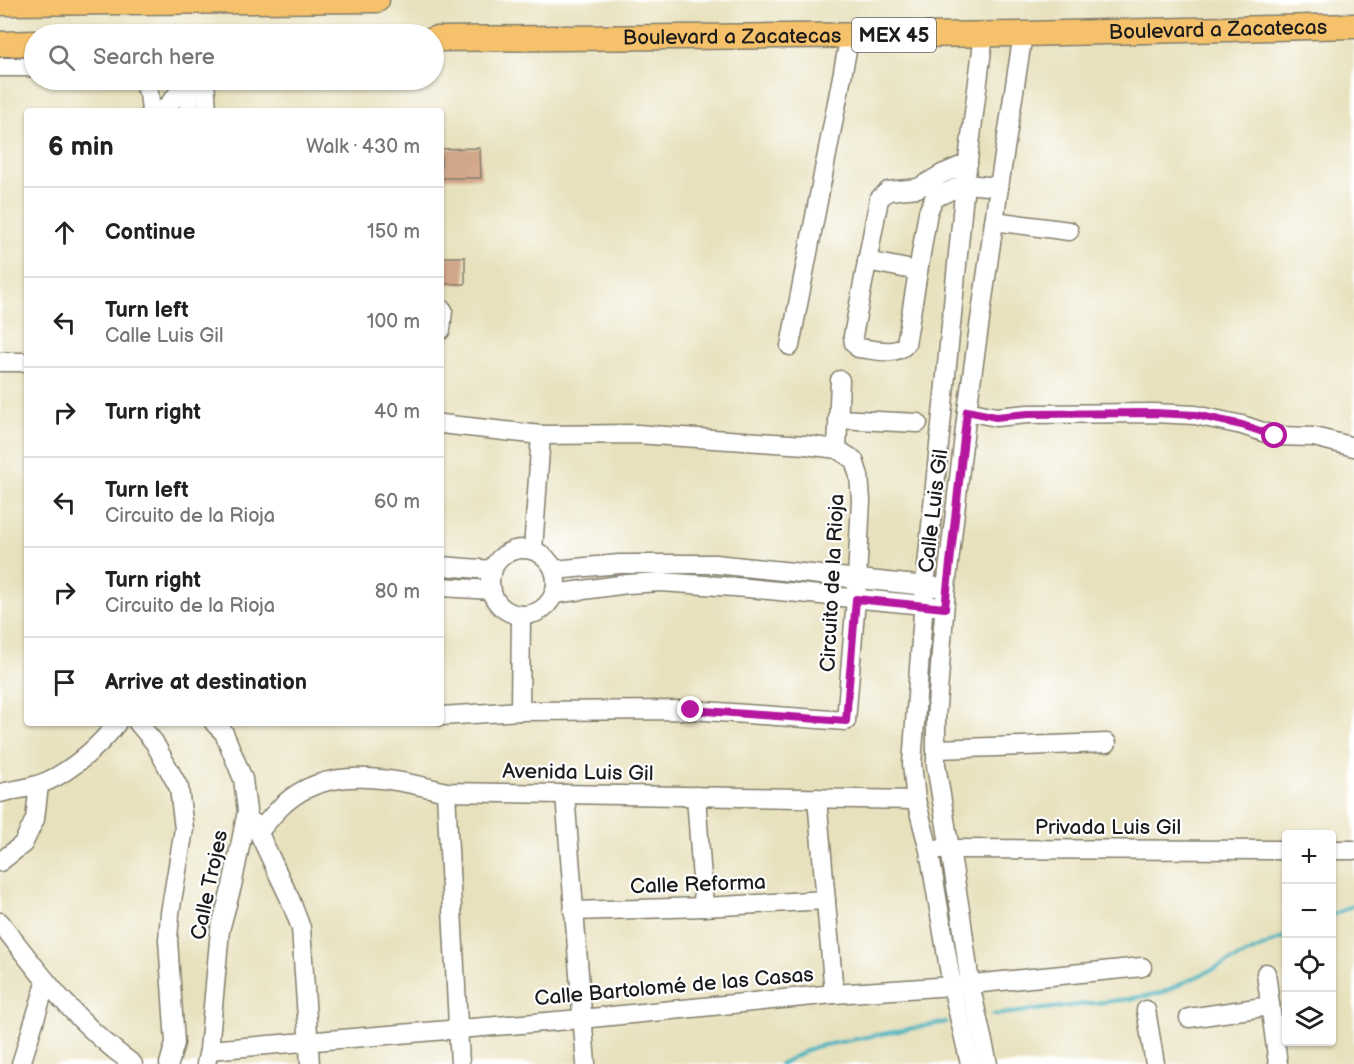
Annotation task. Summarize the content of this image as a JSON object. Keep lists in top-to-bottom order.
{
  "streets": {
    "main road": ["Boulevard a Zacatecas", "MEX 45"],
    "street": [
      "Calle Luis Gil",
      "Circuito de la Rioja",
      "Avenida Luis Gil",
      "Privada Luis Gil",
      "Calle Reforma",
      "Calle Trojes",
      "Calle Bartolomé de las Casas"
    ]
  },
  "crossings": [
    ["Boulevard a Zacatecas", "Calle Luis Gil"],
    ["Calle Luis Gil", "Avenida Luis Gil"],
    ["Calle Luis Gil", "Privada Luis Gil"],
    ["Calle Luis Gil", "Calle Bartolomé de las Casas"],
    ["Calle Trojes", "Calle Bartolomé de las Casas"]
  ],
  "page": {
    "search": "Search here",
    "heading": ["6 min", "Walk · 430 m"],
    "list": [
      ["Continue", "150 m"],
      ["Turn left", "Calle Luis Gil", "100 m"],
      ["Turn right", "40 m"],
      ["Turn left", "Circuito de la Rioja", "60 m"],
      ["Turn right", "Circuito de la Rioja", "80 m"],
      "Arrive at destination"
    ],
    "map_buttons": ["+", "−"]
  }
}
